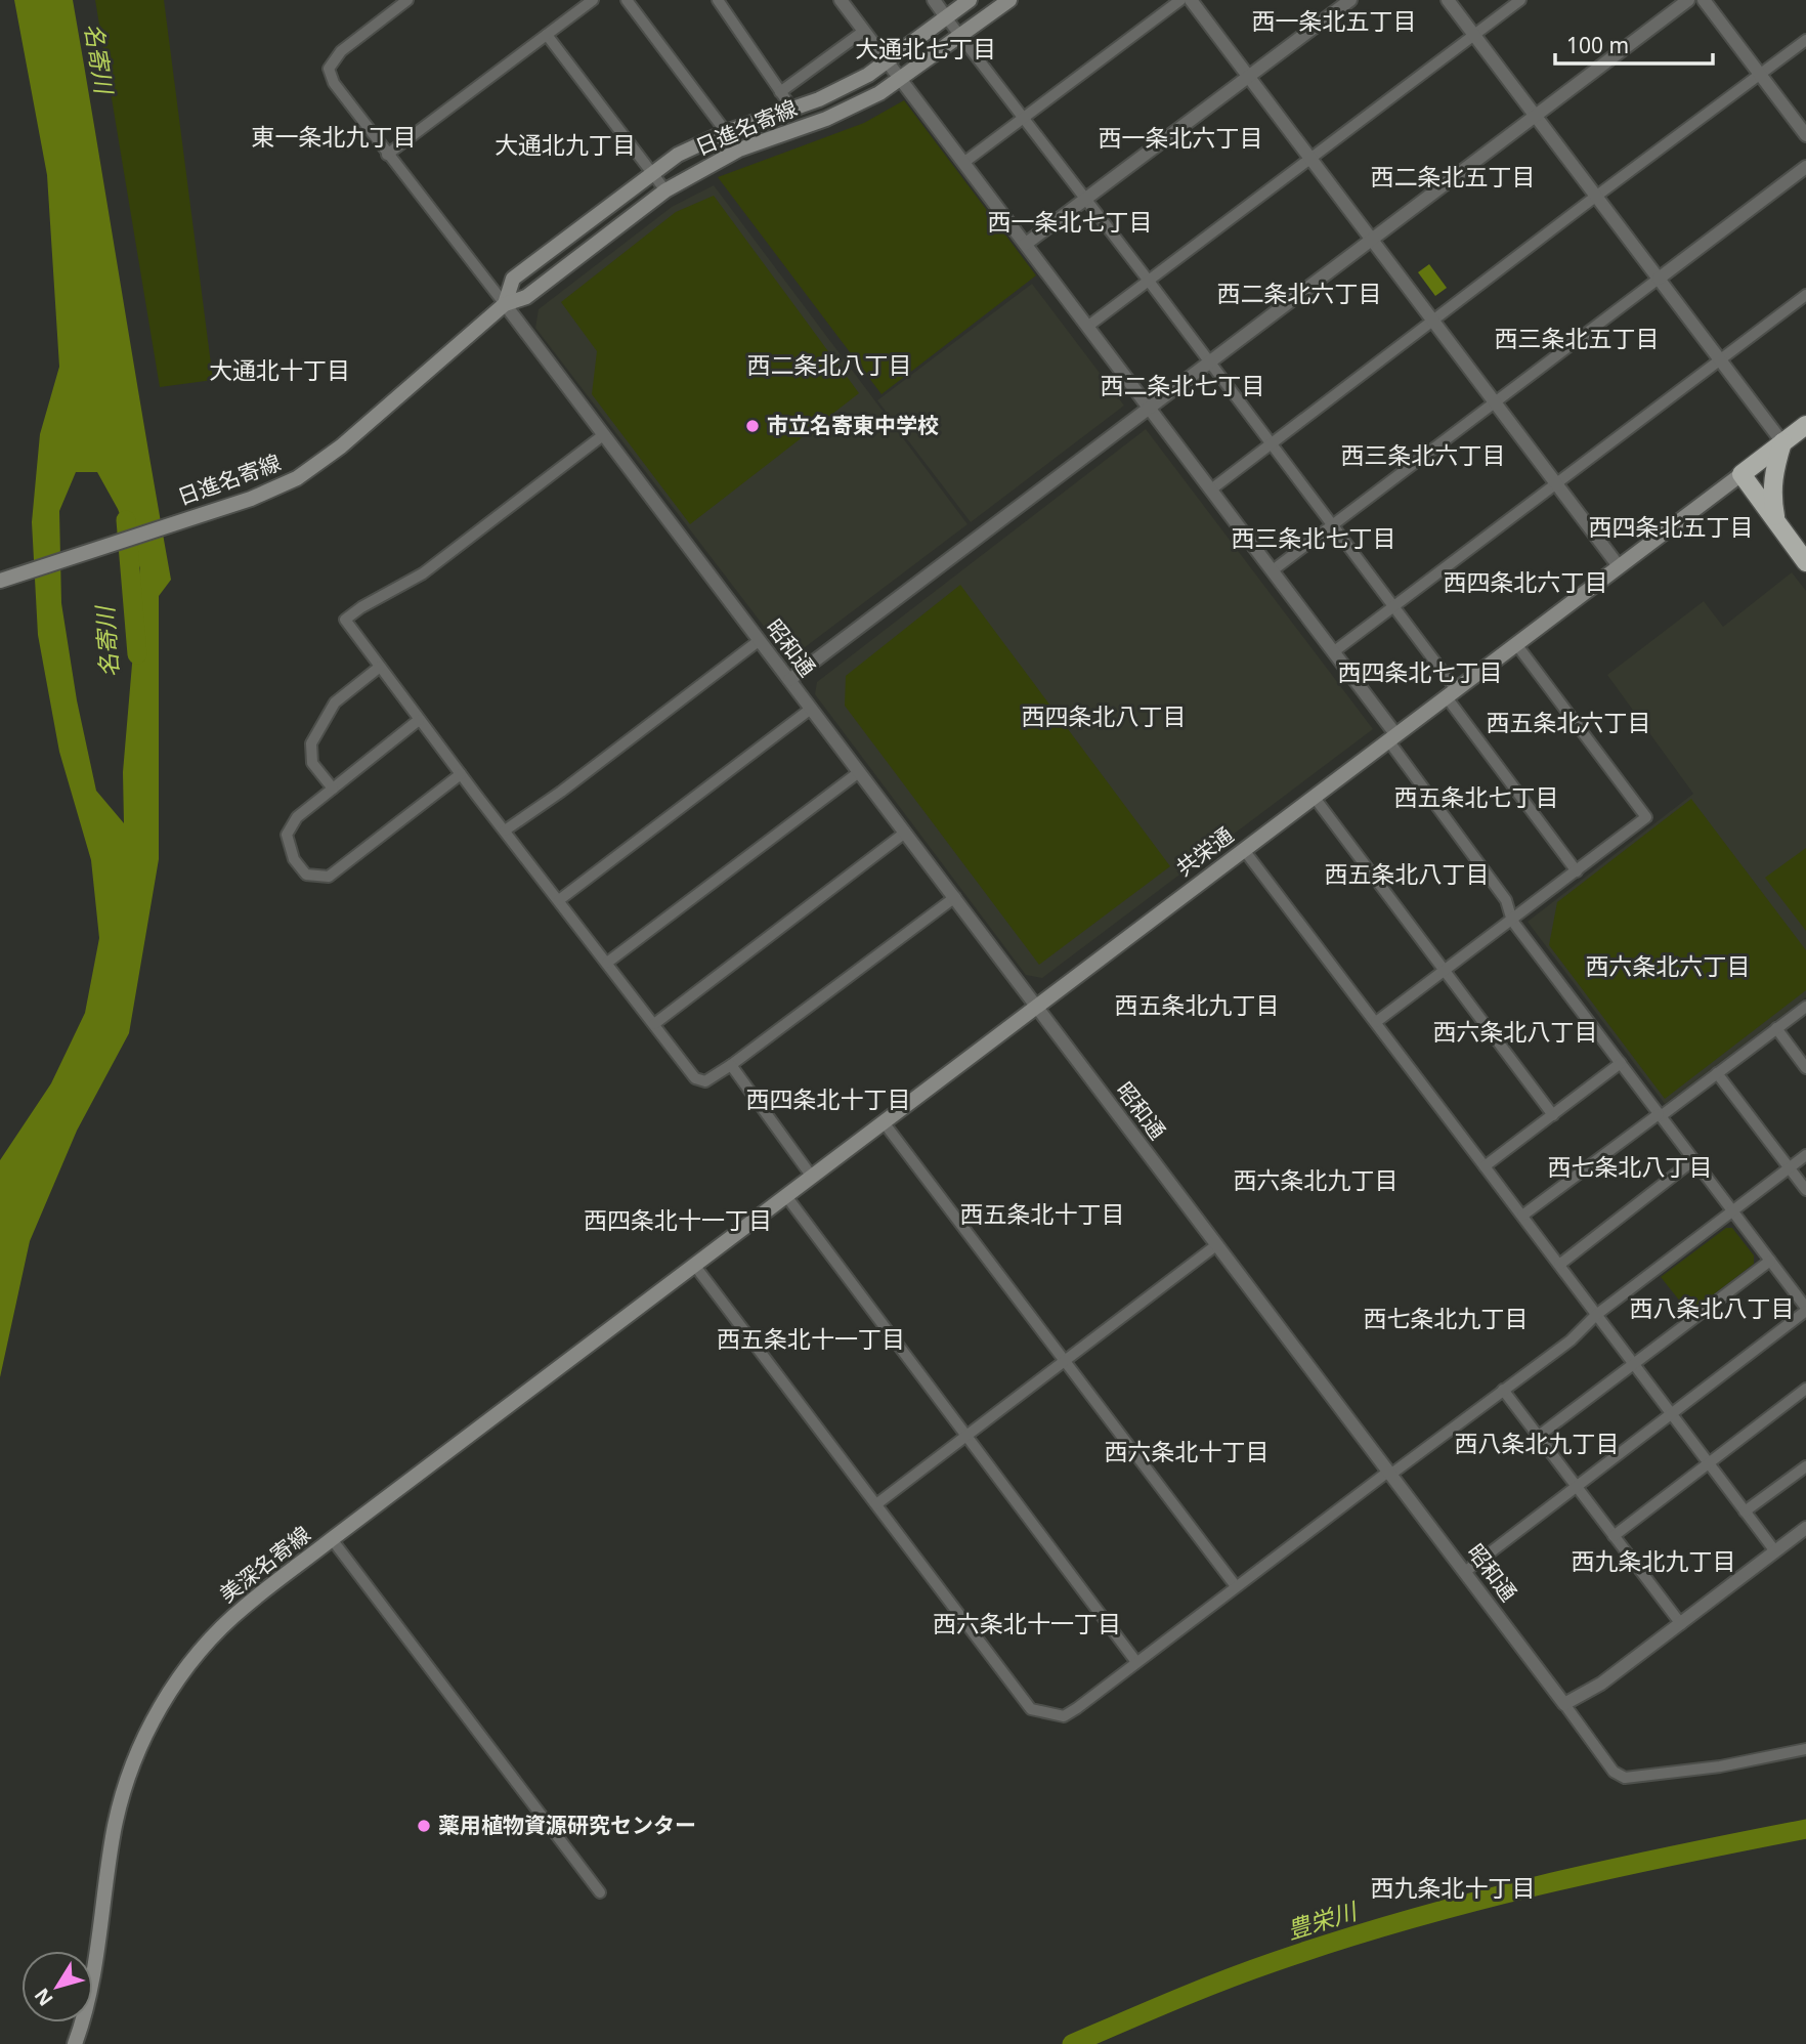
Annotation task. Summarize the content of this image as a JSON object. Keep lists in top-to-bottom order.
{
  "streets": {
    "main road": ["日進名寄線", "共栄通", "美深名寄線"],
    "street": ["昭和通"]
  },
  "crossings": [
    ["日進名寄線", "昭和通"],
    ["昭和通", "共栄通"],
    ["共栄通", "美深名寄線"]
  ],
  "districts": [
    "西一条北五丁目",
    "大通北七丁目",
    "東一条北九丁目",
    "西一条北六丁目",
    "大通北九丁目",
    "西二条北五丁目",
    "西一条北七丁目",
    "西二条北六丁目",
    "西三条北五丁目",
    "西二条北八丁目",
    "大通北十丁目",
    "西二条北七丁目",
    "西三条北六丁目",
    "西四条北五丁目",
    "西三条北七丁目",
    "西四条北六丁目",
    "西四条北七丁目",
    "西四条北八丁目",
    "西五条北六丁目",
    "西五条北七丁目",
    "西五条北八丁目",
    "西六条北六丁目",
    "西五条北九丁目",
    "西六条北八丁目",
    "西四条北十丁目",
    "西七条北八丁目",
    "西六条北九丁目",
    "西五条北十丁目",
    "西四条北十一丁目",
    "西八条北八丁目",
    "西七条北九丁目",
    "西五条北十一丁目",
    "西八条北九丁目",
    "西六条北十丁目",
    "西九条北九丁目",
    "西六条北十一丁目",
    "西九条北十丁目"
  ],
  "water": ["名寄川", "豊栄川"],
  "places": ["市立名寄東中学校", "薬用植物資源研究センター"],
  "scale_bar": "100 m",
  "north": "bottom left"
}
